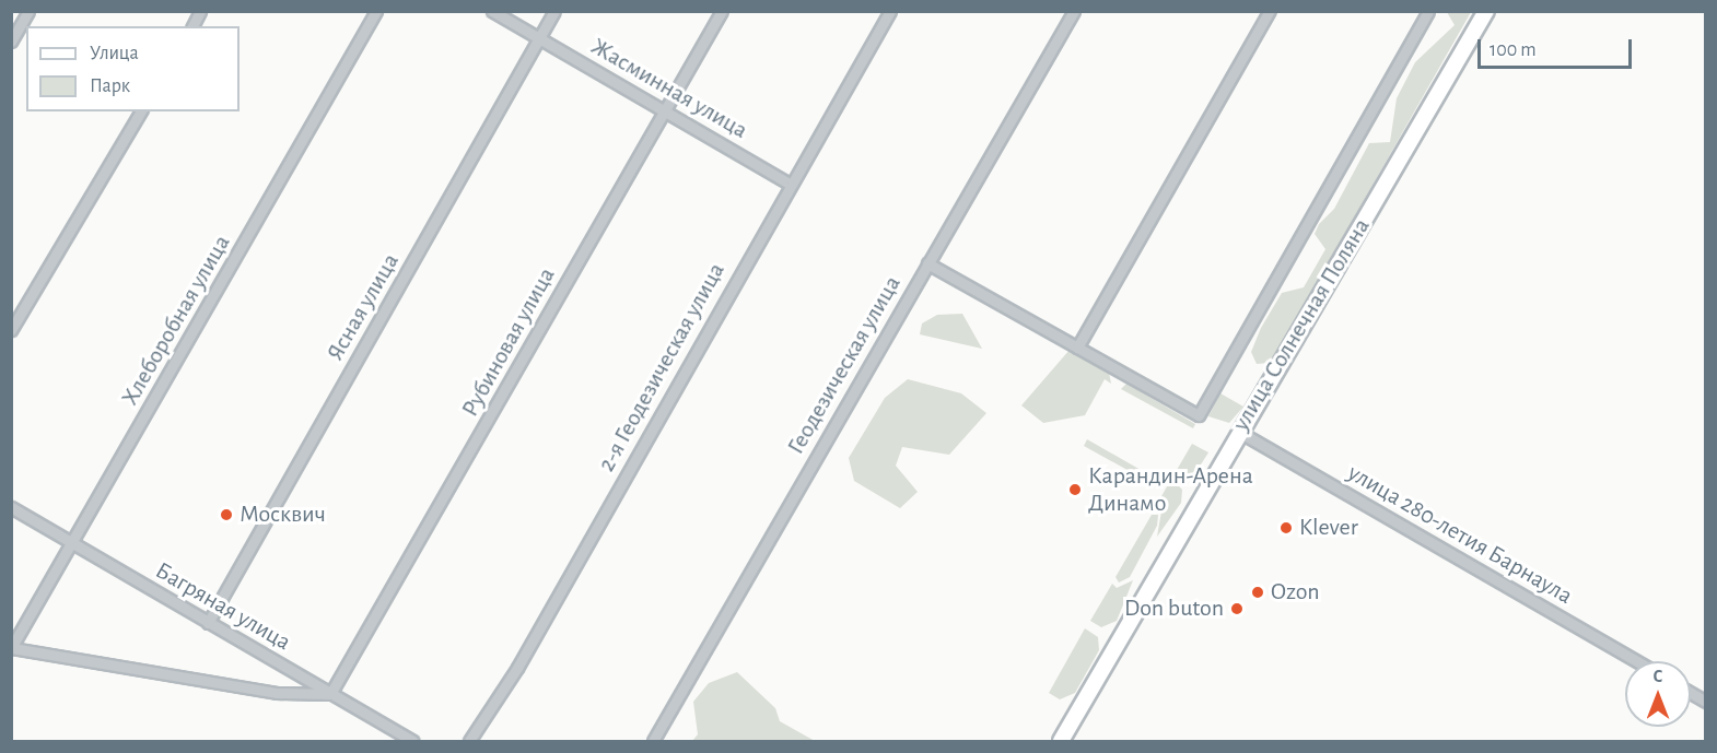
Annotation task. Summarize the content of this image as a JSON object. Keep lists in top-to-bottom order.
{
  "streets": {
    "street": [
      "Жасминная улица",
      "Ясная улица",
      "Хлеборобная улица",
      "улица Солнечная Поляна",
      "Рубиновая улица",
      "Геодезическая улица",
      "2-я Геодезическая улица",
      "улица 280-летия Барнаула",
      "Багряная улица"
    ]
  },
  "crossings": [
    ["Жасминная улица", "Ясная улица"],
    ["Жасминная улица", "Рубиновая улица"],
    ["Жасминная улица", "2-я Геодезическая улица"],
    ["Ясная улица", "Багряная улица"],
    ["Хлеборобная улица", "Багряная улица"],
    ["улица Солнечная Поляна", "улица 280-летия Барнаула"],
    ["Рубиновая улица", "Багряная улица"]
  ],
  "places": [
    "Карандин-Арена Динамо",
    "Москвич",
    "Klever",
    "Ozon",
    "Don buton"
  ],
  "legend": ["Улица", "Парк"],
  "scale_bar": "100 m",
  "north": "top"
}
